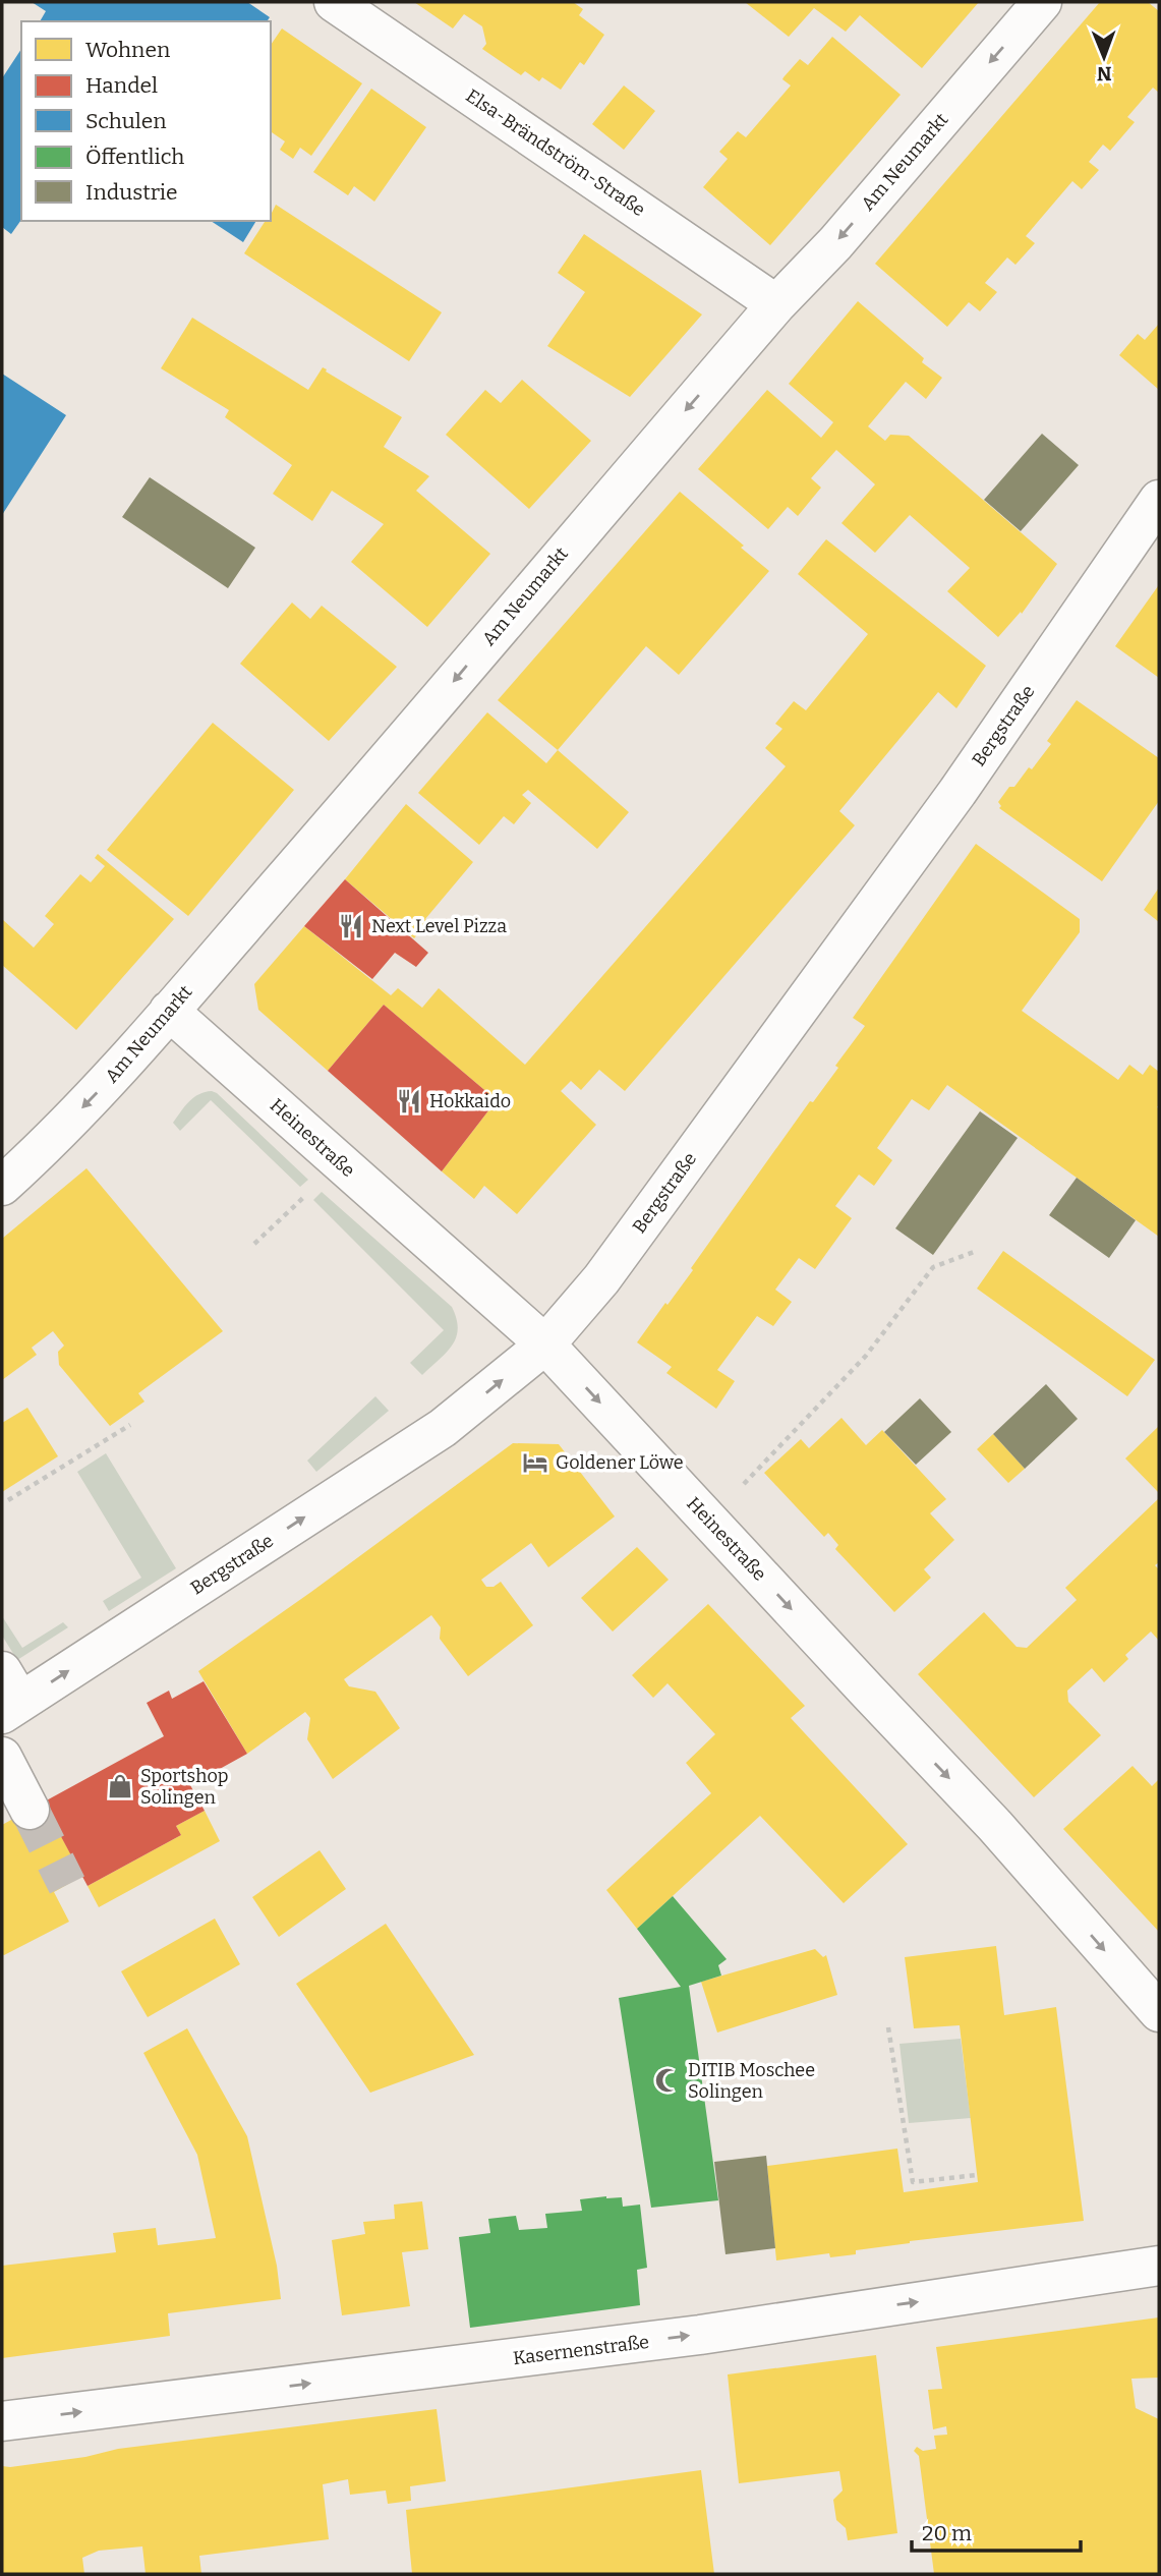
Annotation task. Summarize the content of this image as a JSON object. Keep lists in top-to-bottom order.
{
  "streets": {
    "street": [
      "Elsa-Brändström-Straße",
      "Am Neumarkt",
      "Bergstraße",
      "Heinestraße",
      "Kasernenstraße"
    ]
  },
  "crossings": [
    ["Elsa-Brändström-Straße", "Am Neumarkt"],
    ["Am Neumarkt", "Heinestraße"],
    ["Bergstraße", "Heinestraße"]
  ],
  "one_way": [
    "Am Neumarkt",
    "Bergstraße",
    "Heinestraße",
    "Kasernenstraße"
  ],
  "places": {
    "restaurant": ["Next Level Pizza", "Hokkaido"],
    "hotel": ["Goldener Löwe"],
    "shop": ["Sportshop Solingen"],
    "mosque": ["DITIB Moschee Solingen"]
  },
  "legend": [
    "Wohnen",
    "Handel",
    "Schulen",
    "Öffentlich",
    "Industrie"
  ],
  "scale_bar": "20 m",
  "north": "bottom"
}
